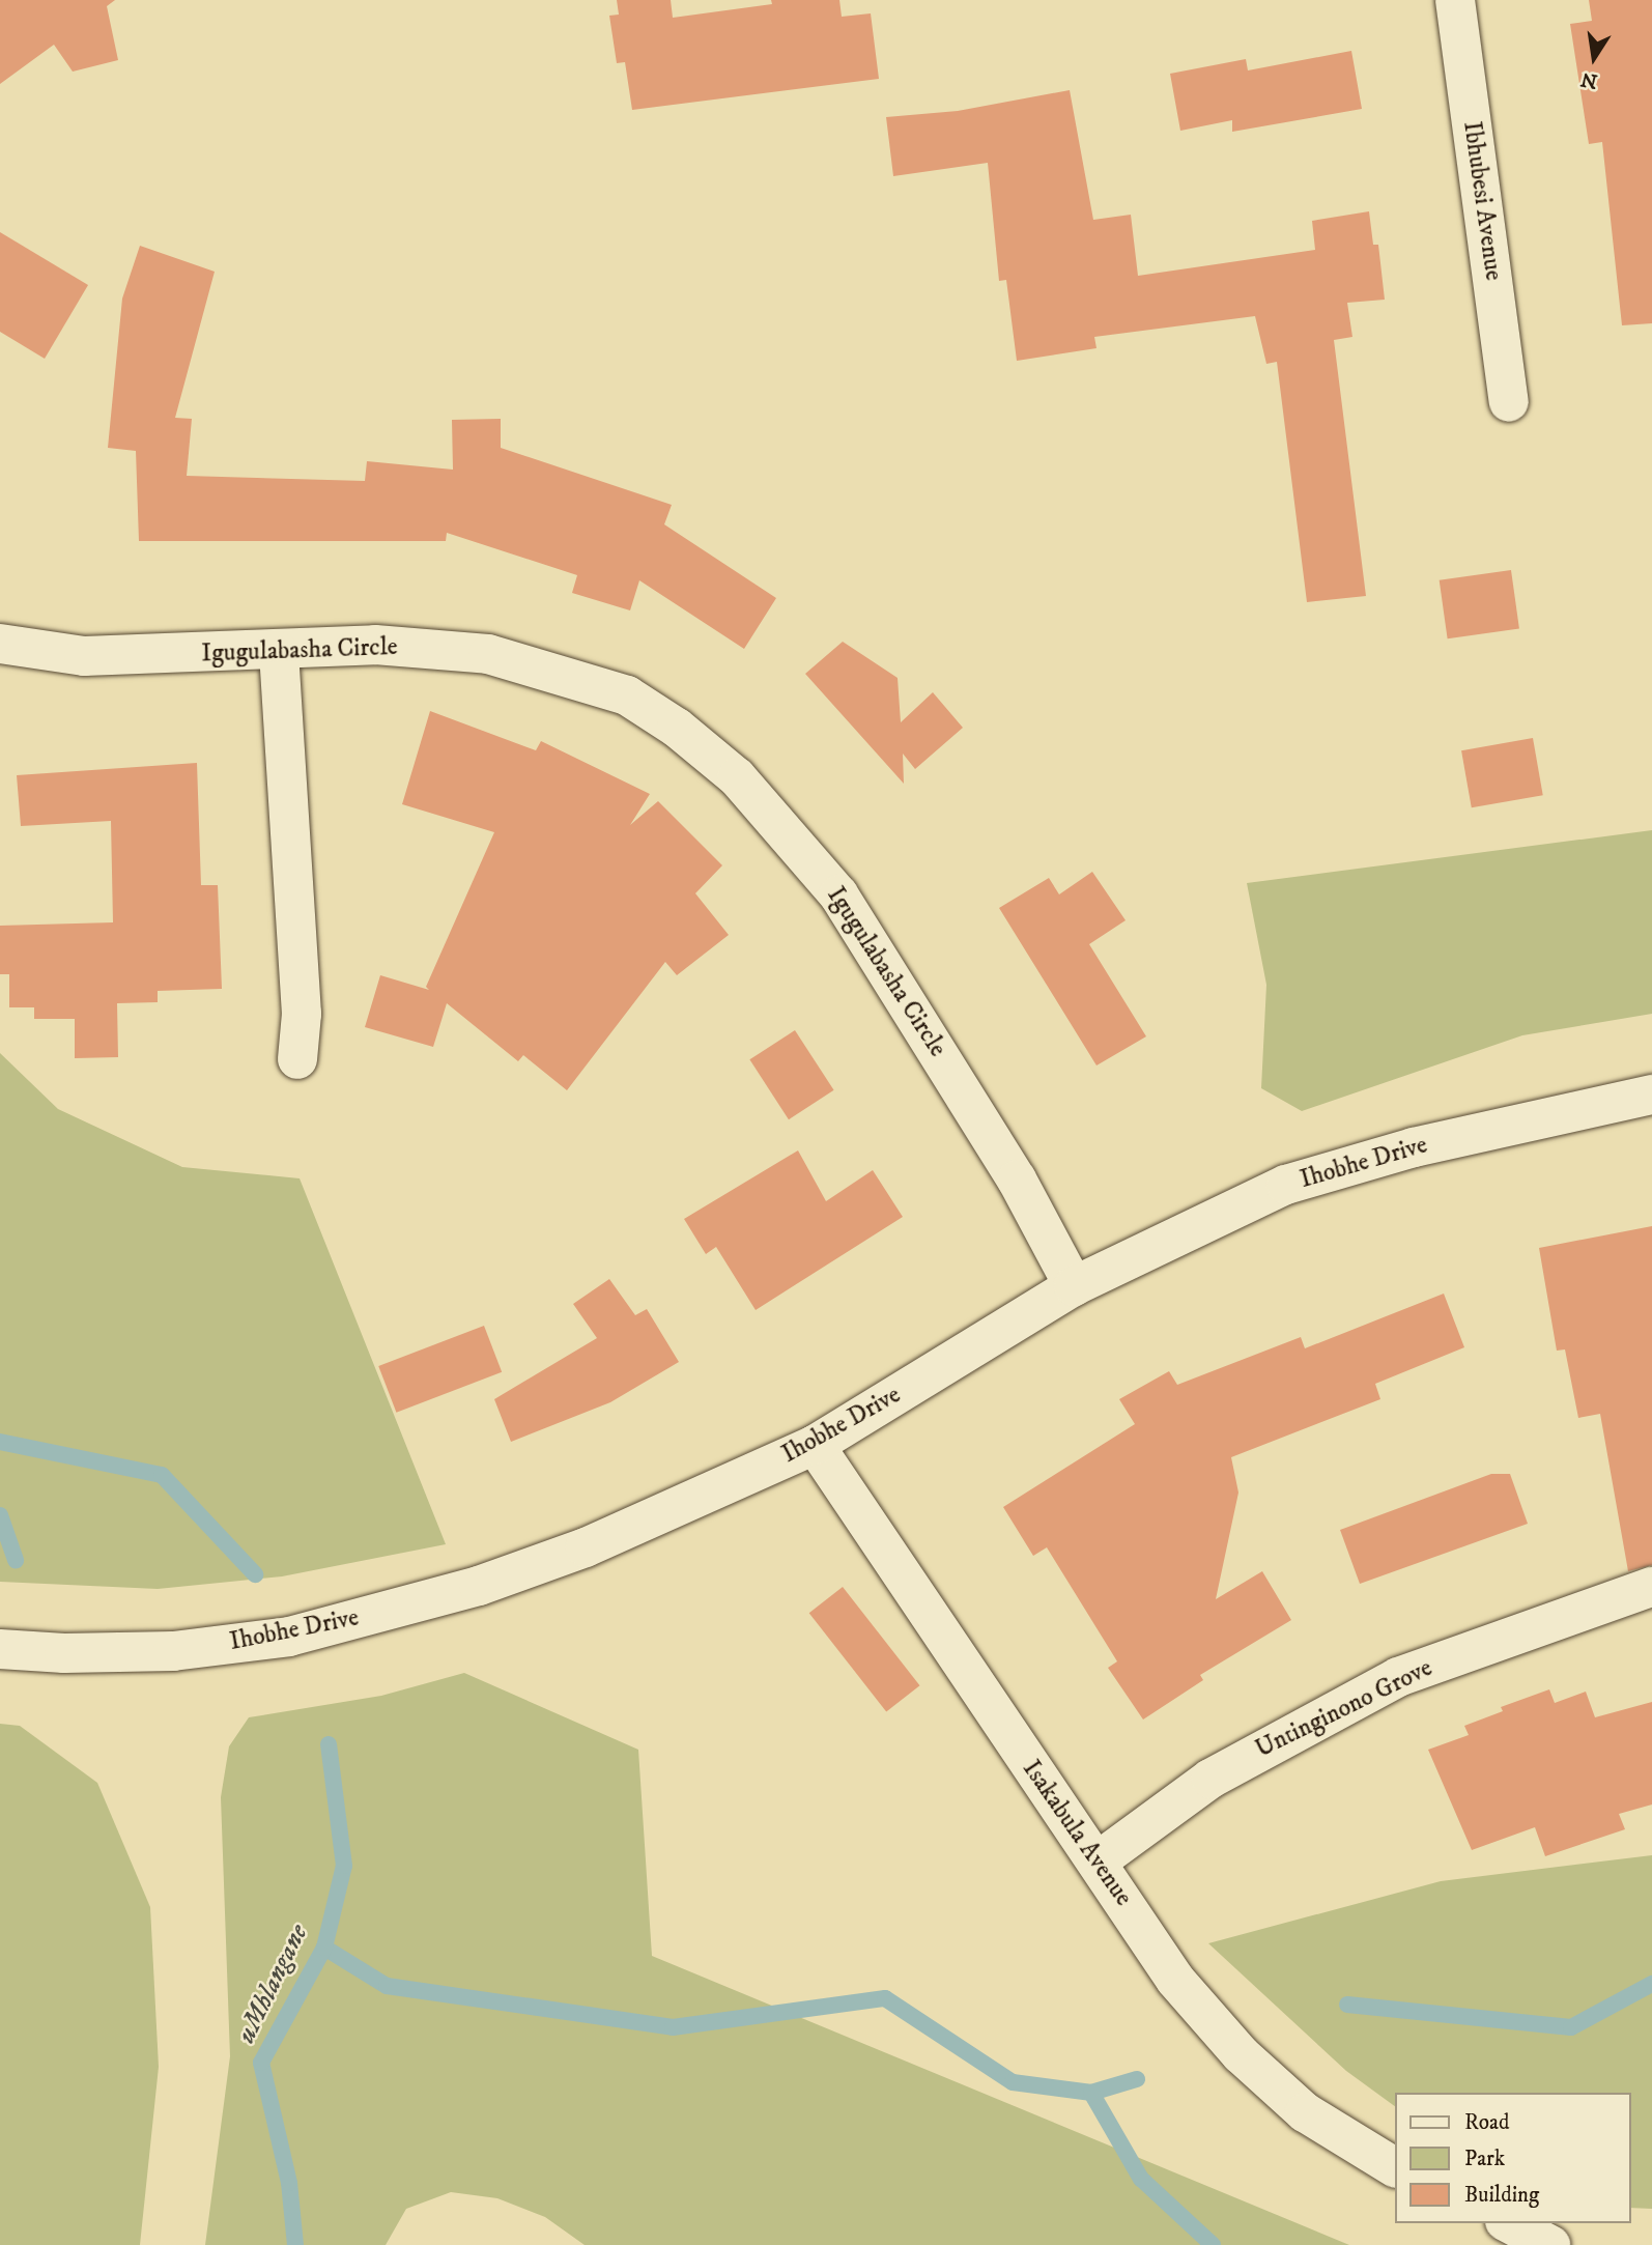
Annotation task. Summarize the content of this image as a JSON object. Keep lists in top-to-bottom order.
{
  "streets": {
    "street": [
      "Ibhubesi Avenue",
      "Igugulabasha Circle",
      "Ihobhe Drive",
      "Untinginono Grove",
      "Isakabula Avenue"
    ]
  },
  "crossings": [
    ["Igugulabasha Circle", "Ihobhe Drive"],
    ["Ihobhe Drive", "Isakabula Avenue"],
    ["Untinginono Grove", "Isakabula Avenue"]
  ],
  "water": ["uMhlangane"],
  "legend": ["Road", "Park", "Building"],
  "north": "bottom"
}
